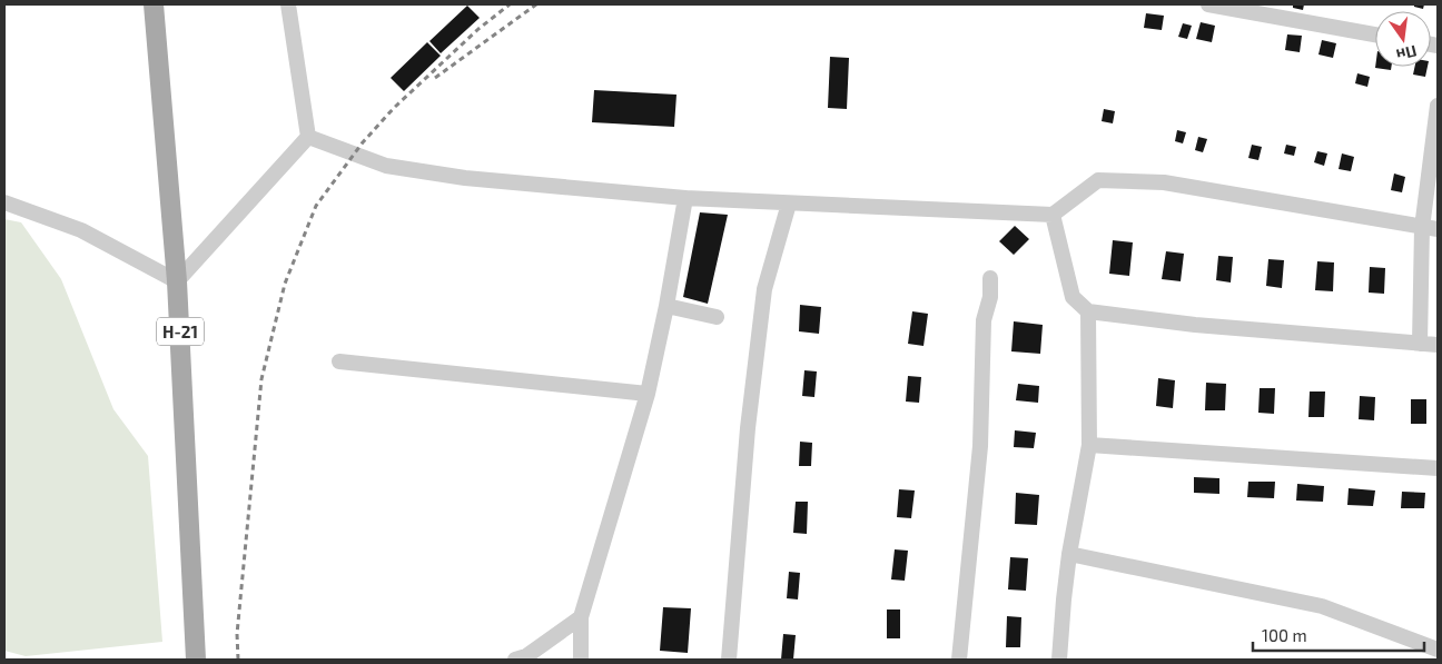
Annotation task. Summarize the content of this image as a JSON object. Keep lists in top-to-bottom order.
{
  "streets": {
    "main road": ["Н-21"]
  },
  "scale_bar": "100 m",
  "north": "bottom"
}
